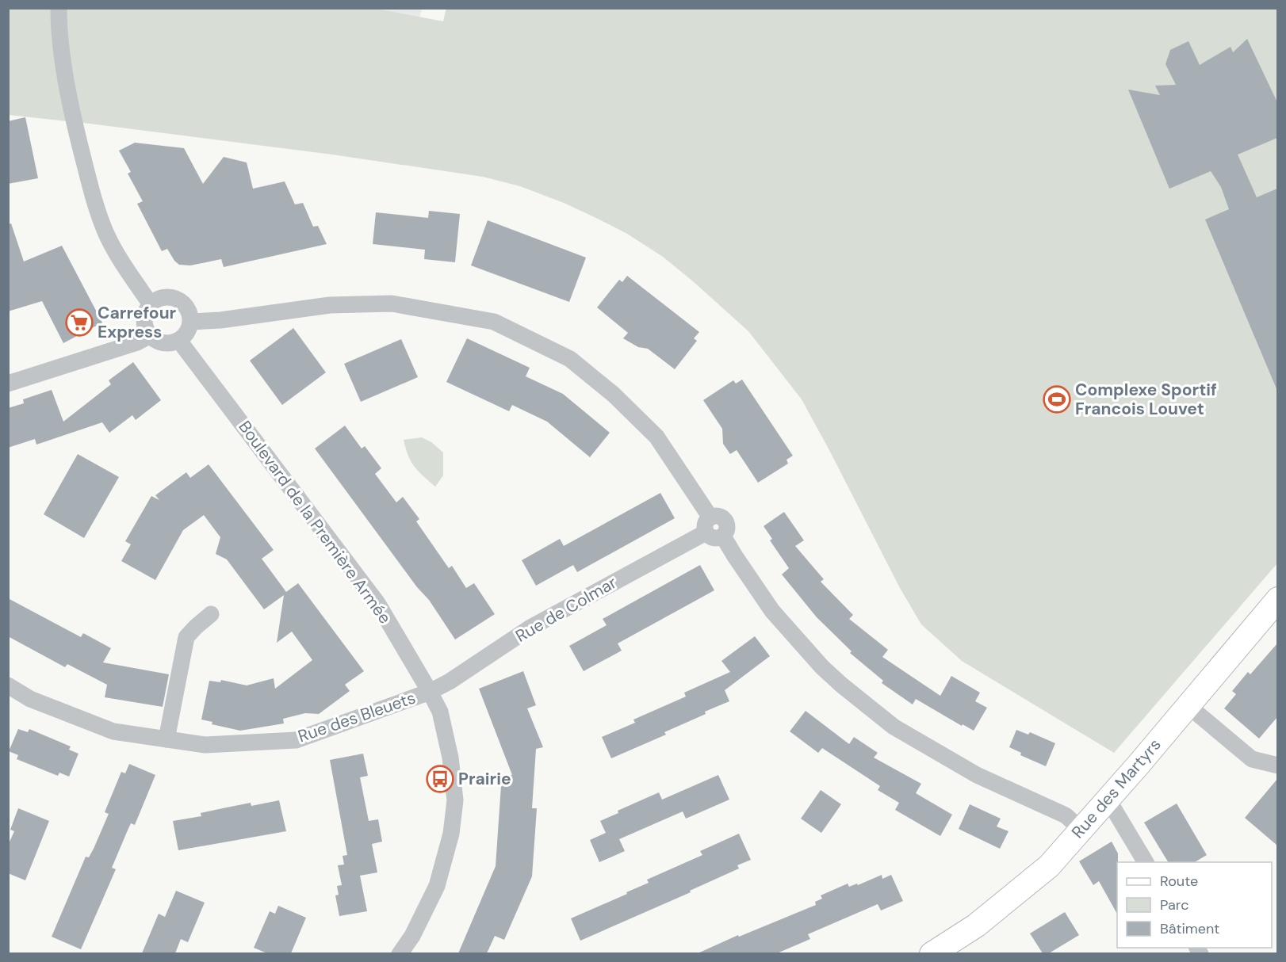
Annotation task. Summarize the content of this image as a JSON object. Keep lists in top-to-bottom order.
{
  "streets": {
    "street": [
      "Boulevard de la Première Armée",
      "Rue de Colmar",
      "Rue des Bleuets",
      "Rue des Martyrs"
    ]
  },
  "crossings": [
    ["Boulevard de la Première Armée", "Rue de Colmar"],
    ["Boulevard de la Première Armée", "Rue des Bleuets"],
    ["Rue de Colmar", "Rue des Bleuets"]
  ],
  "places": {
    "supermarket": ["Carrefour Express"],
    "sports": ["Complexe Sportif Francois Louvet"],
    "bus stop": ["Prairie"]
  },
  "legend": ["Route", "Parc", "Bâtiment"]
}
